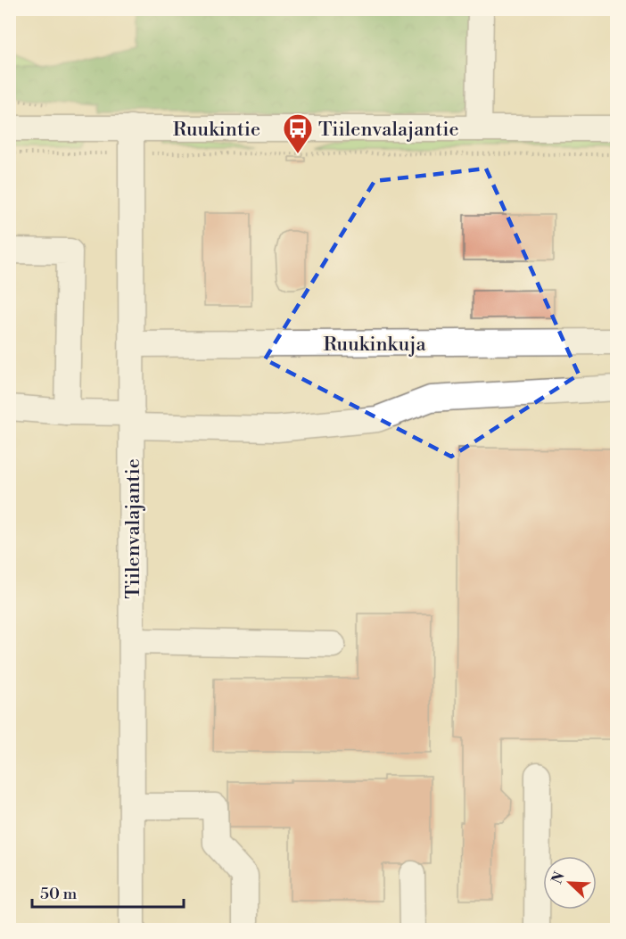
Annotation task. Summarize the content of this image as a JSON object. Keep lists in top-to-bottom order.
{
  "streets": {
    "street": ["Ruukintie", "Ruukinkuja", "Tiilenvalajantie"]
  },
  "crossings": [
    ["Ruukintie", "Tiilenvalajantie"],
    ["Ruukinkuja", "Tiilenvalajantie"]
  ],
  "places": {
    "bus stop": ["Tiilenvalajantie"]
  },
  "scale_bar": "50 m",
  "north": "top left"
}
